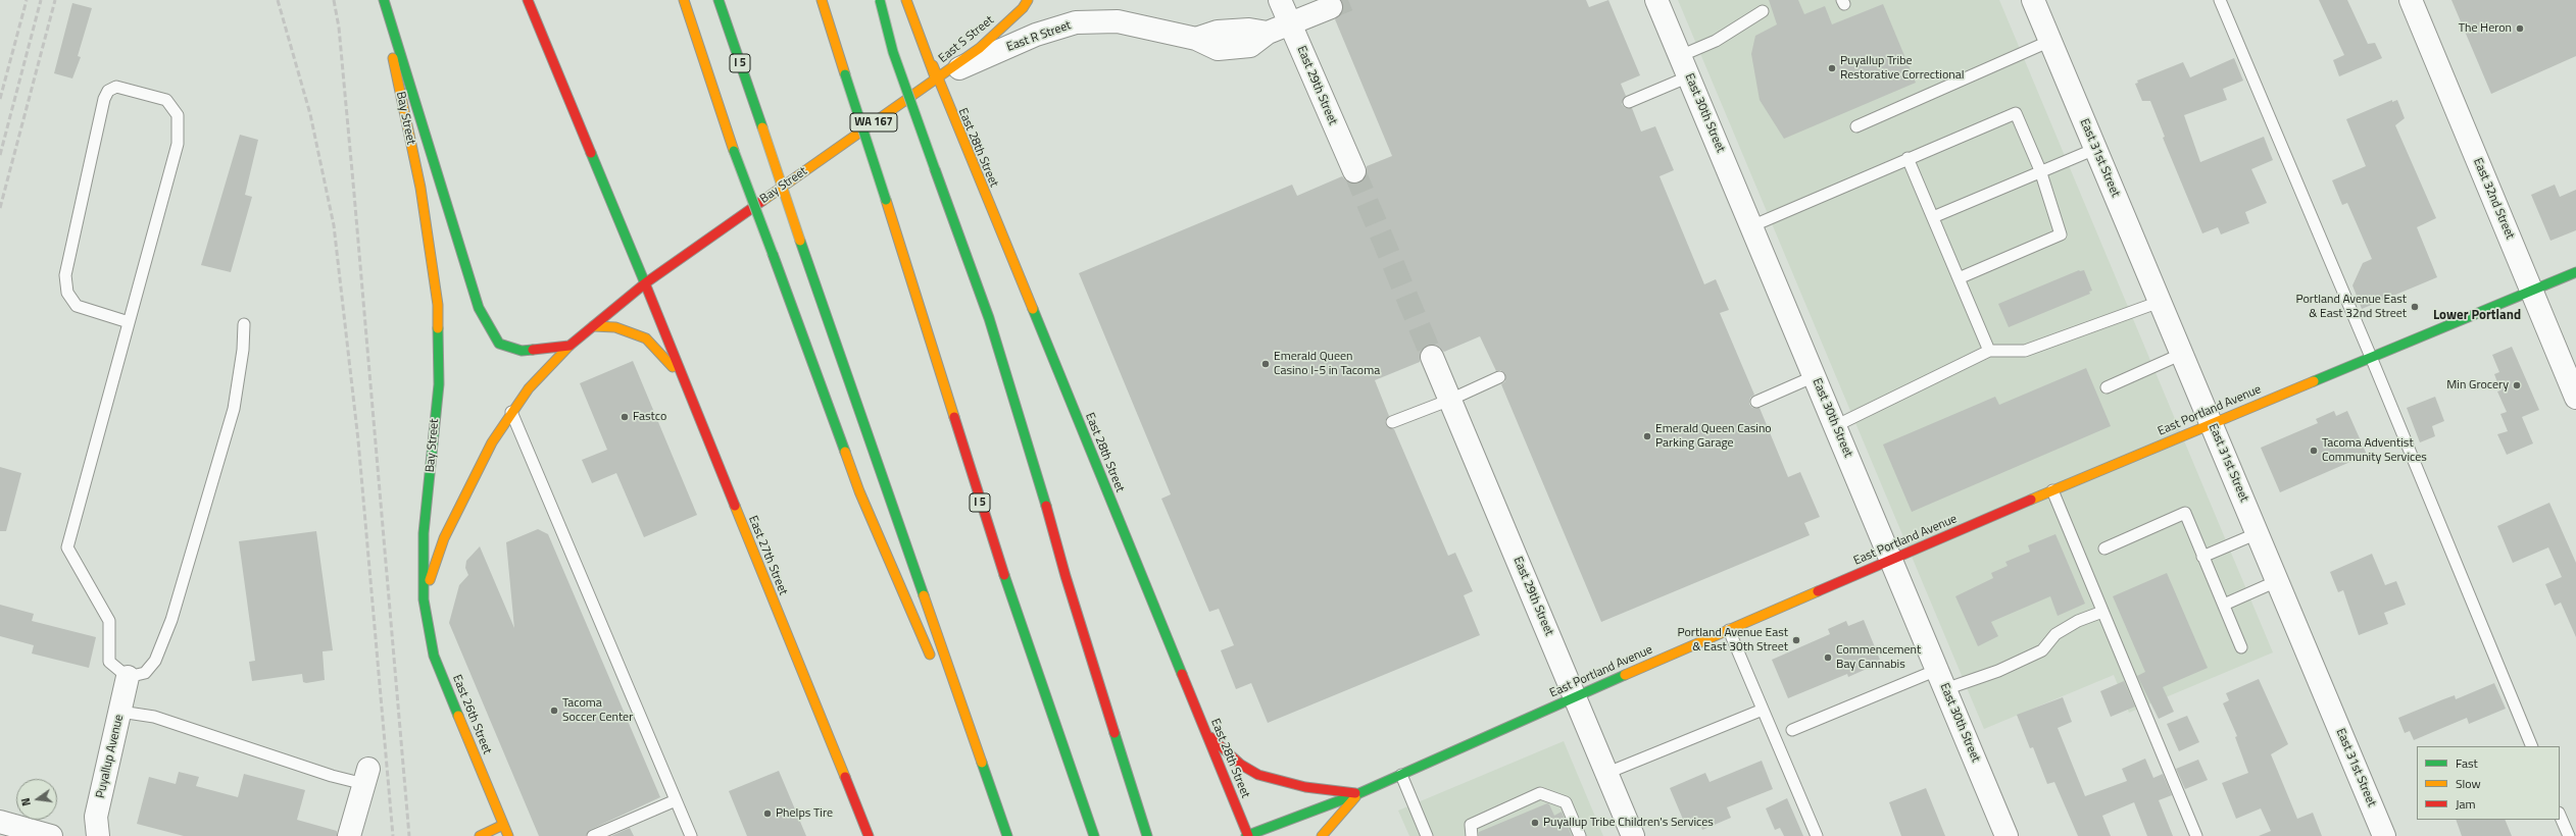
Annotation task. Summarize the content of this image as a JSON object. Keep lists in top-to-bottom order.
{
  "streets": {
    "main road": [
      "East S Street",
      "I 5",
      "Bay Street",
      "WA 167",
      "East 28th Street",
      "East Portland Avenue",
      "East 27th Street",
      "East 26th Street"
    ],
    "street": [
      "East R Street",
      "East 29th Street",
      "East 30th Street",
      "East 31st Street",
      "East 32nd Street",
      "Puyallup Avenue"
    ]
  },
  "crossings": [
    ["East R Street", "East S Street"],
    ["East R Street", "East 29th Street"],
    ["East R Street", "Bay Street"],
    ["East R Street", "East 28th Street"],
    ["East S Street", "Bay Street"],
    ["East S Street", "East 28th Street"],
    ["East 29th Street", "East Portland Avenue"],
    ["East 30th Street", "East Portland Avenue"],
    ["Bay Street", "East 28th Street"],
    ["Bay Street", "East 27th Street"],
    ["Bay Street", "East 26th Street"],
    ["East 28th Street", "East Portland Avenue"],
    ["East 31st Street", "East Portland Avenue"],
    ["East 32nd Street", "East Portland Avenue"]
  ],
  "districts": ["Lower Portland"],
  "places": [
    "The Heron",
    "Puyallup Tribe Restorative Correctional",
    "Portland Avenue East & East 32nd Street",
    "Emerald Queen Casino I-5 in Tacoma",
    "Min Grocery",
    "Fastco",
    "Emerald Queen Casino Parking Garage",
    "Tacoma Adventist Community Services",
    "Portland Avenue East & East 30th Street",
    "Commencement Bay Cannabis",
    "Tacoma Soccer Center",
    "Phelps Tire",
    "Puyallup Tribe Children's Services"
  ],
  "legend": ["Fast", "Slow", "Jam"],
  "north": "left"
}
